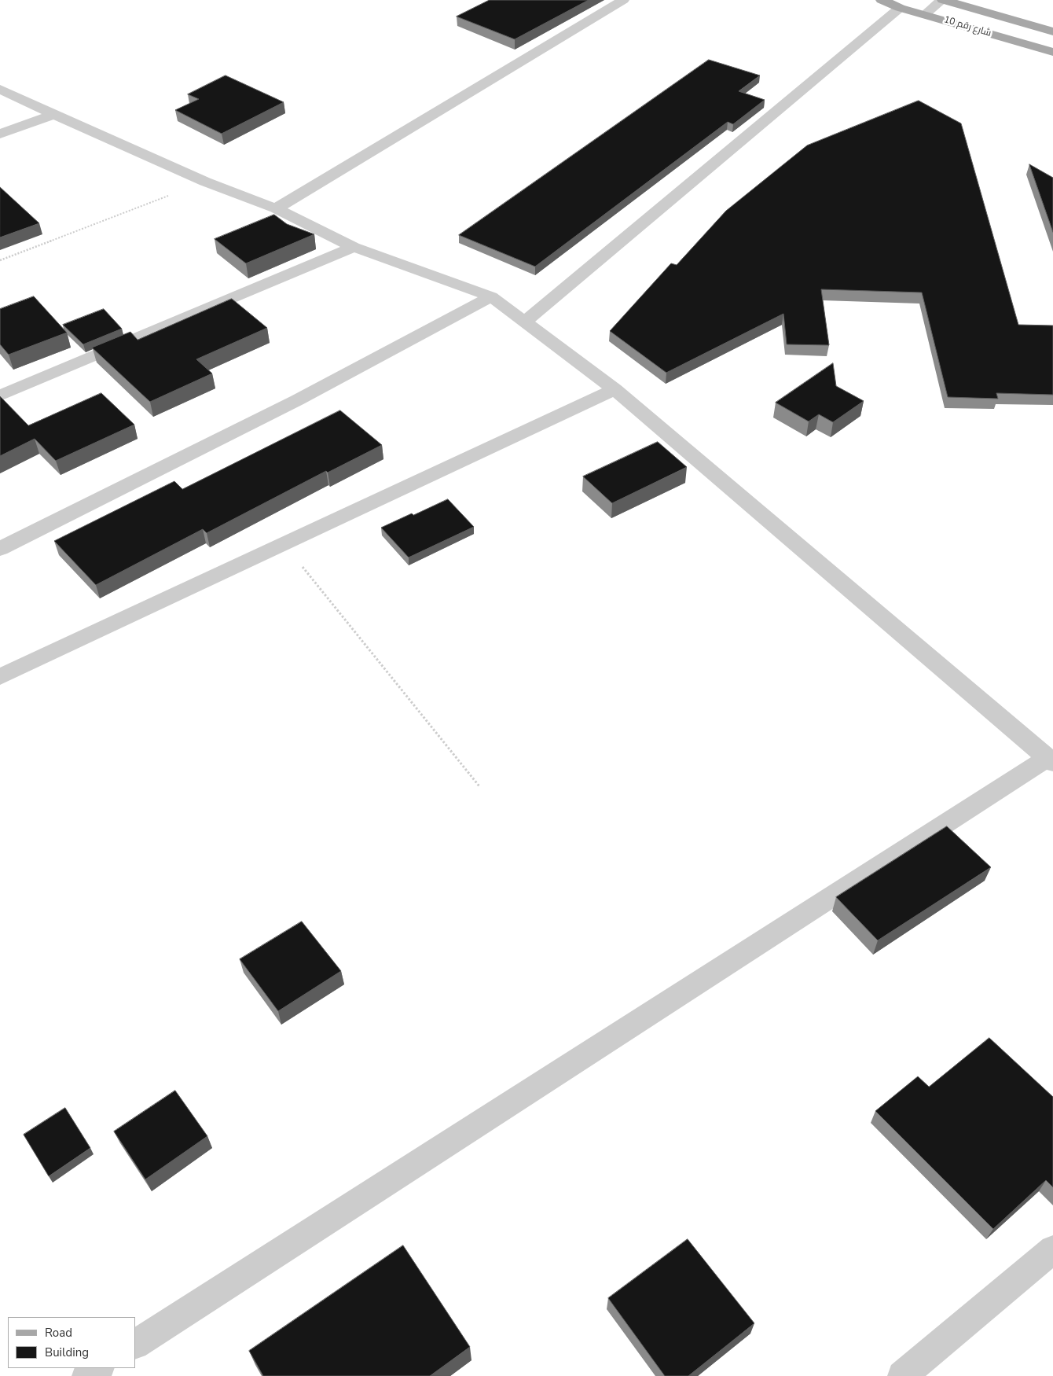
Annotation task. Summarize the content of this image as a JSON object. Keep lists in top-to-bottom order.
{
  "streets": {
    "main road": ["شارع رقم 10"]
  },
  "legend": ["Road", "Building"]
}
